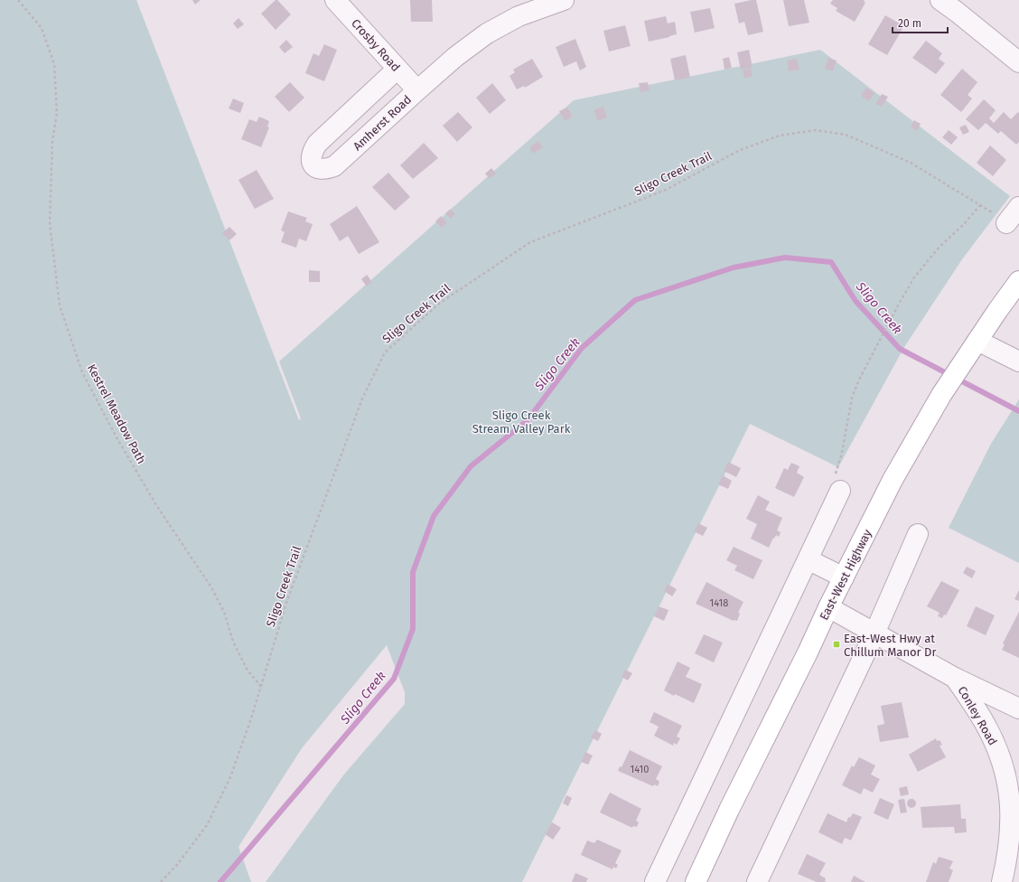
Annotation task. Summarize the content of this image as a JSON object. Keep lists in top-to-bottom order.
{
  "streets": {
    "main road": ["East-West Highway"],
    "street": ["Crosby Road", "Amherst Road", "Conley Road"],
    "path": ["Sligo Creek Trail", "Kestrel Meadow Path"]
  },
  "crossings": [
    ["Crosby Road", "Amherst Road"],
    ["Sligo Creek Trail", "Kestrel Meadow Path"]
  ],
  "water": ["Sligo Creek"],
  "parks": ["Sligo Creek Stream Valley Park"],
  "places": {
    "transit": ["East-West Hwy at Chillum Manor Dr"]
  },
  "house_numbers": ["1418", "1410"],
  "scale_bar": "20 m"
}
